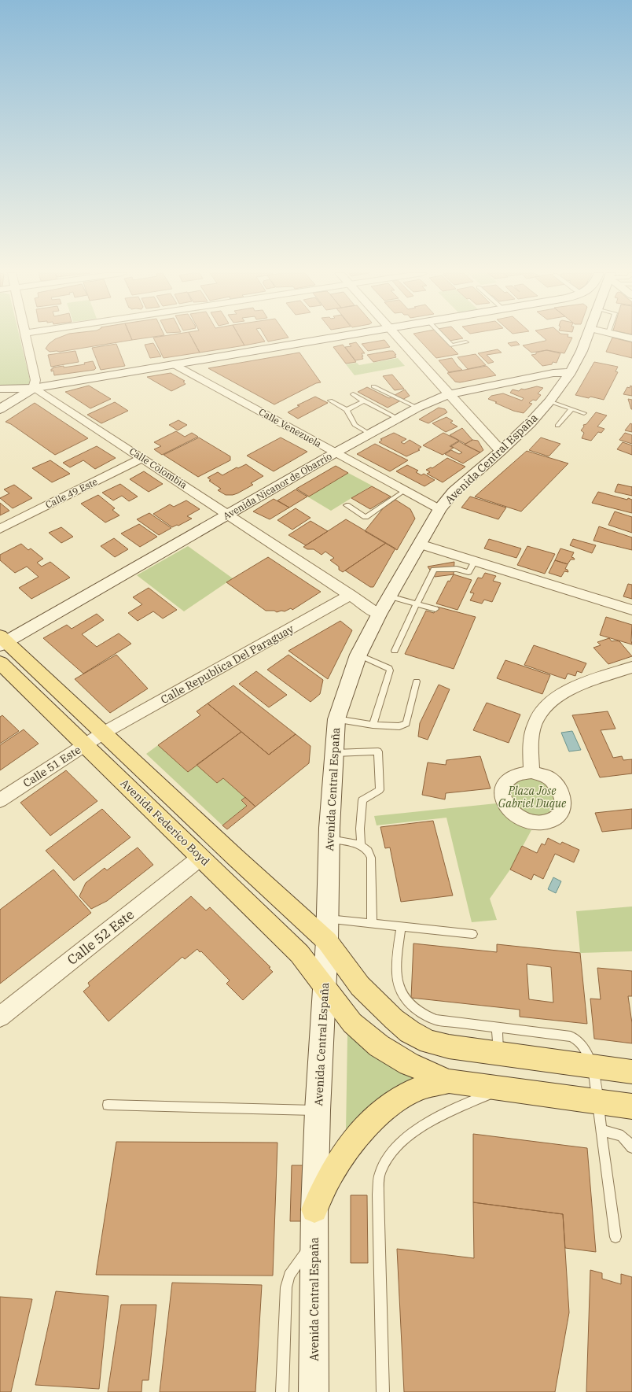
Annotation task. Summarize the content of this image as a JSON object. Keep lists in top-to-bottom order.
{
  "streets": {
    "main road": ["Avenida Central España", "Avenida Nicanor de Obarrio", "Avenida Federico Boyd"],
    "street": [
      "Calle Venezuela",
      "Calle Colombia",
      "Calle 49 Este",
      "Calle Republica Del Paraguay",
      "Calle 51 Este",
      "Calle 52 Este"
    ]
  },
  "crossings": [
    ["Calle Venezuela", "Avenida Central España"],
    ["Calle Venezuela", "Avenida Nicanor de Obarrio"],
    ["Avenida Central España", "Calle Colombia"],
    ["Avenida Central España", "Avenida Nicanor de Obarrio"],
    ["Avenida Central España", "Avenida Federico Boyd"],
    ["Calle Colombia", "Avenida Nicanor de Obarrio"],
    ["Calle Colombia", "Calle 49 Este"],
    ["Calle Colombia", "Calle Republica Del Paraguay"],
    ["Avenida Nicanor de Obarrio", "Avenida Federico Boyd"],
    ["Calle Republica Del Paraguay", "Calle 51 Este"],
    ["Calle Republica Del Paraguay", "Avenida Federico Boyd"],
    ["Calle 51 Este", "Avenida Federico Boyd"],
    ["Avenida Federico Boyd", "Calle 52 Este"]
  ],
  "parks": ["Plaza Jose Gabriel Duque"]
}
